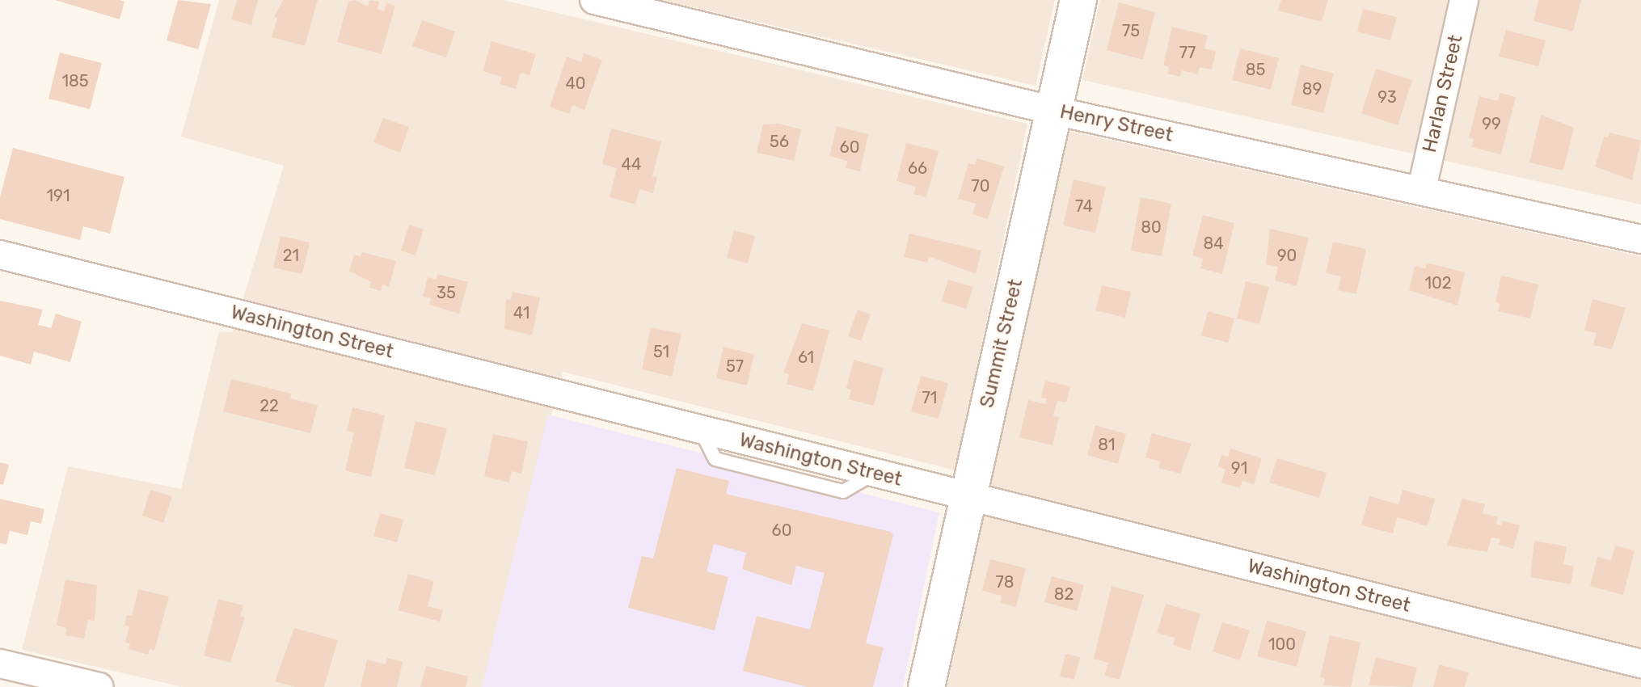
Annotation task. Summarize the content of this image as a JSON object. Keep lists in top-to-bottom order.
{
  "streets": {
    "street": [
      "Harlan Street",
      "Henry Street",
      "Washington Street",
      "Summit Street"
    ]
  },
  "crossings": [
    ["Harlan Street", "Henry Street"],
    ["Henry Street", "Summit Street"],
    ["Washington Street", "Summit Street"]
  ],
  "house_numbers": [
    "75",
    "77",
    "85",
    "185",
    "40",
    "89",
    "93",
    "99",
    "56",
    "60",
    "44",
    "66",
    "70",
    "191",
    "74",
    "80",
    "84",
    "21",
    "90",
    "102",
    "35",
    "41",
    "51",
    "61",
    "57",
    "71",
    "22",
    "81",
    "91",
    "60",
    "78",
    "82",
    "100"
  ]
}
